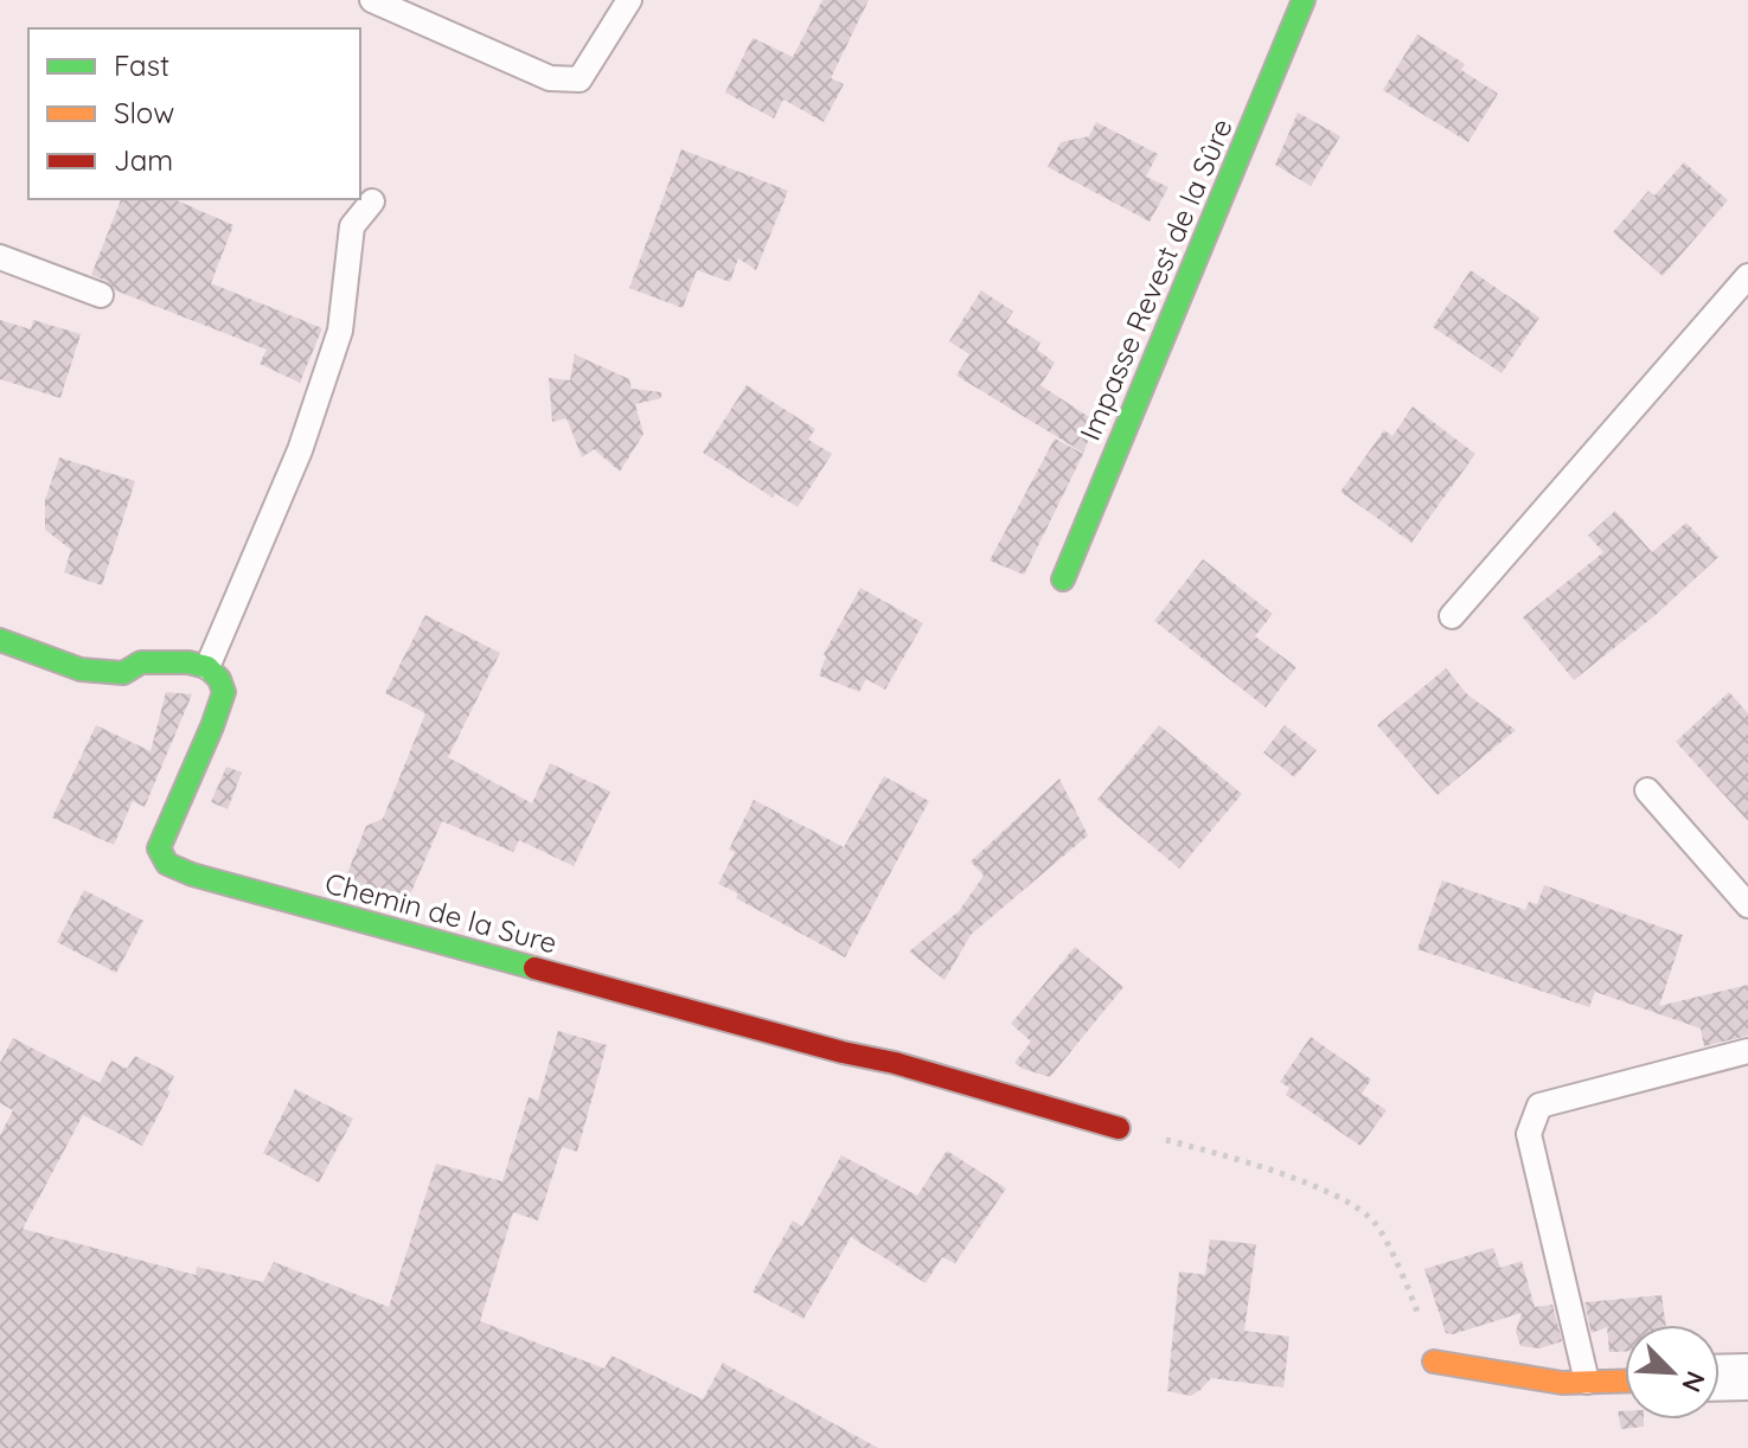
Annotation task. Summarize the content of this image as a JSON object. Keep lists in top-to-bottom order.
{
  "streets": {
    "street": ["Impasse Revest de la Sûre", "Chemin de la Sure"]
  },
  "legend": ["Fast", "Slow", "Jam"],
  "north": "bottom right"
}
